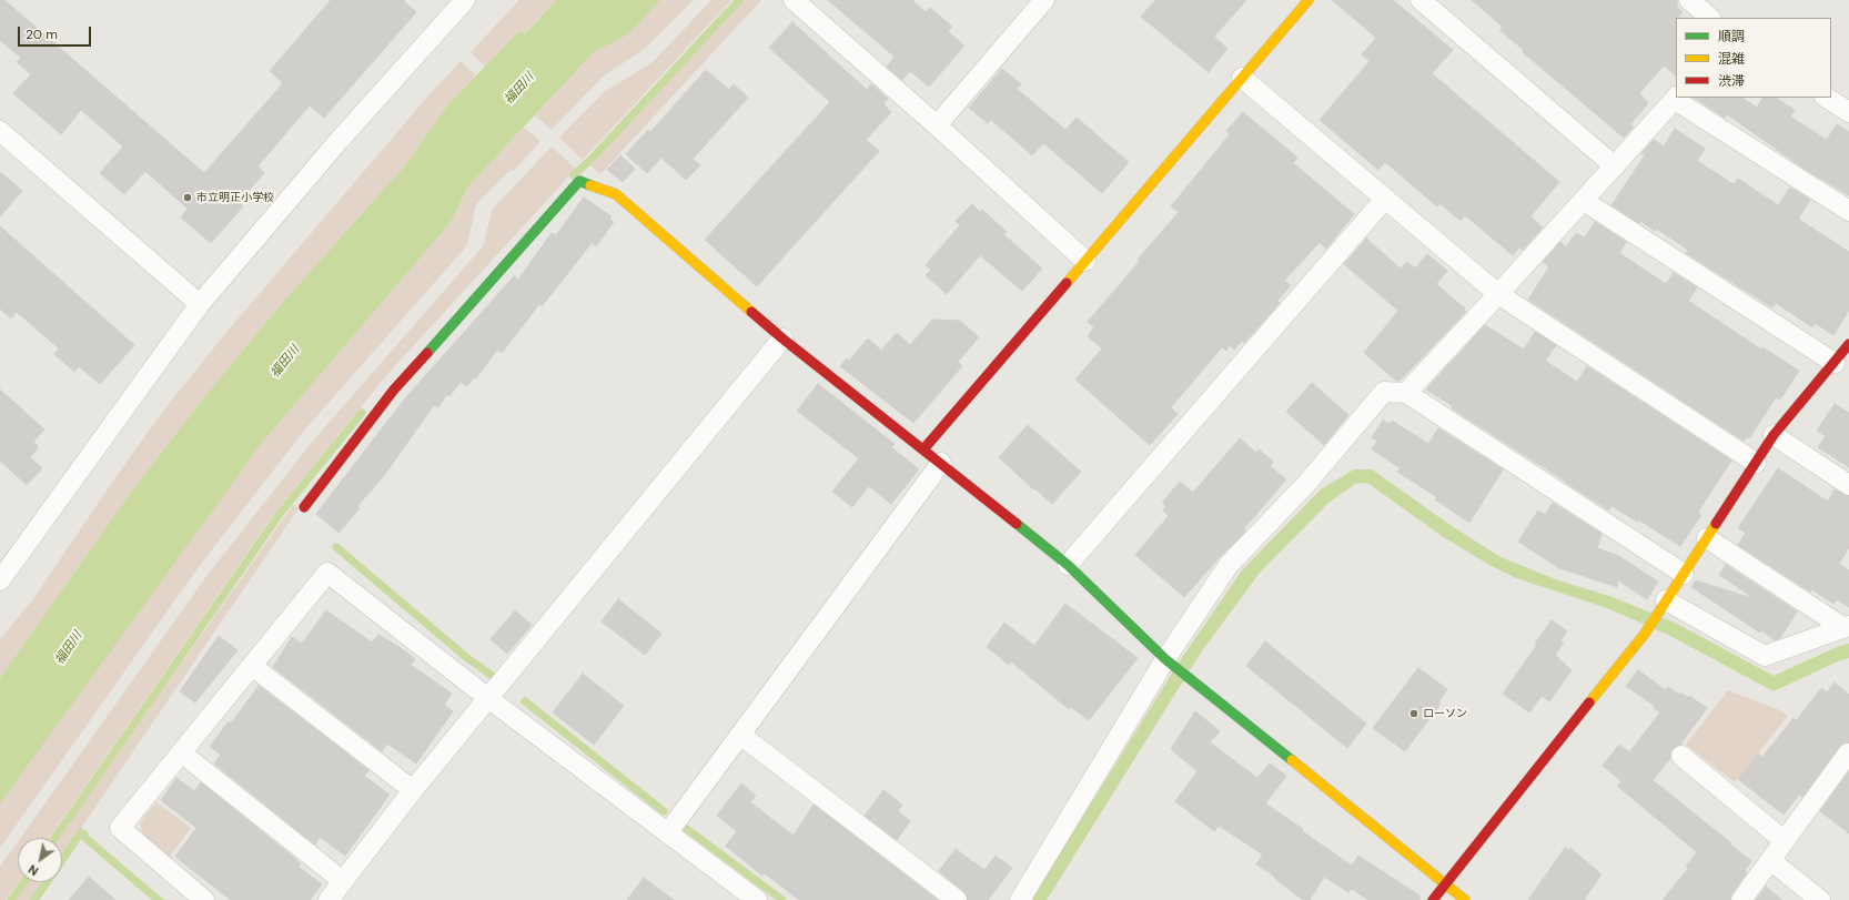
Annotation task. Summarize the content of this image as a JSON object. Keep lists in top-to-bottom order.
{
  "water": ["福田川"],
  "places": ["市立明正小学校", "ローソン"],
  "legend": ["順調", "混雑", "渋滞"],
  "scale_bar": "20 m",
  "north": "bottom left"
}
